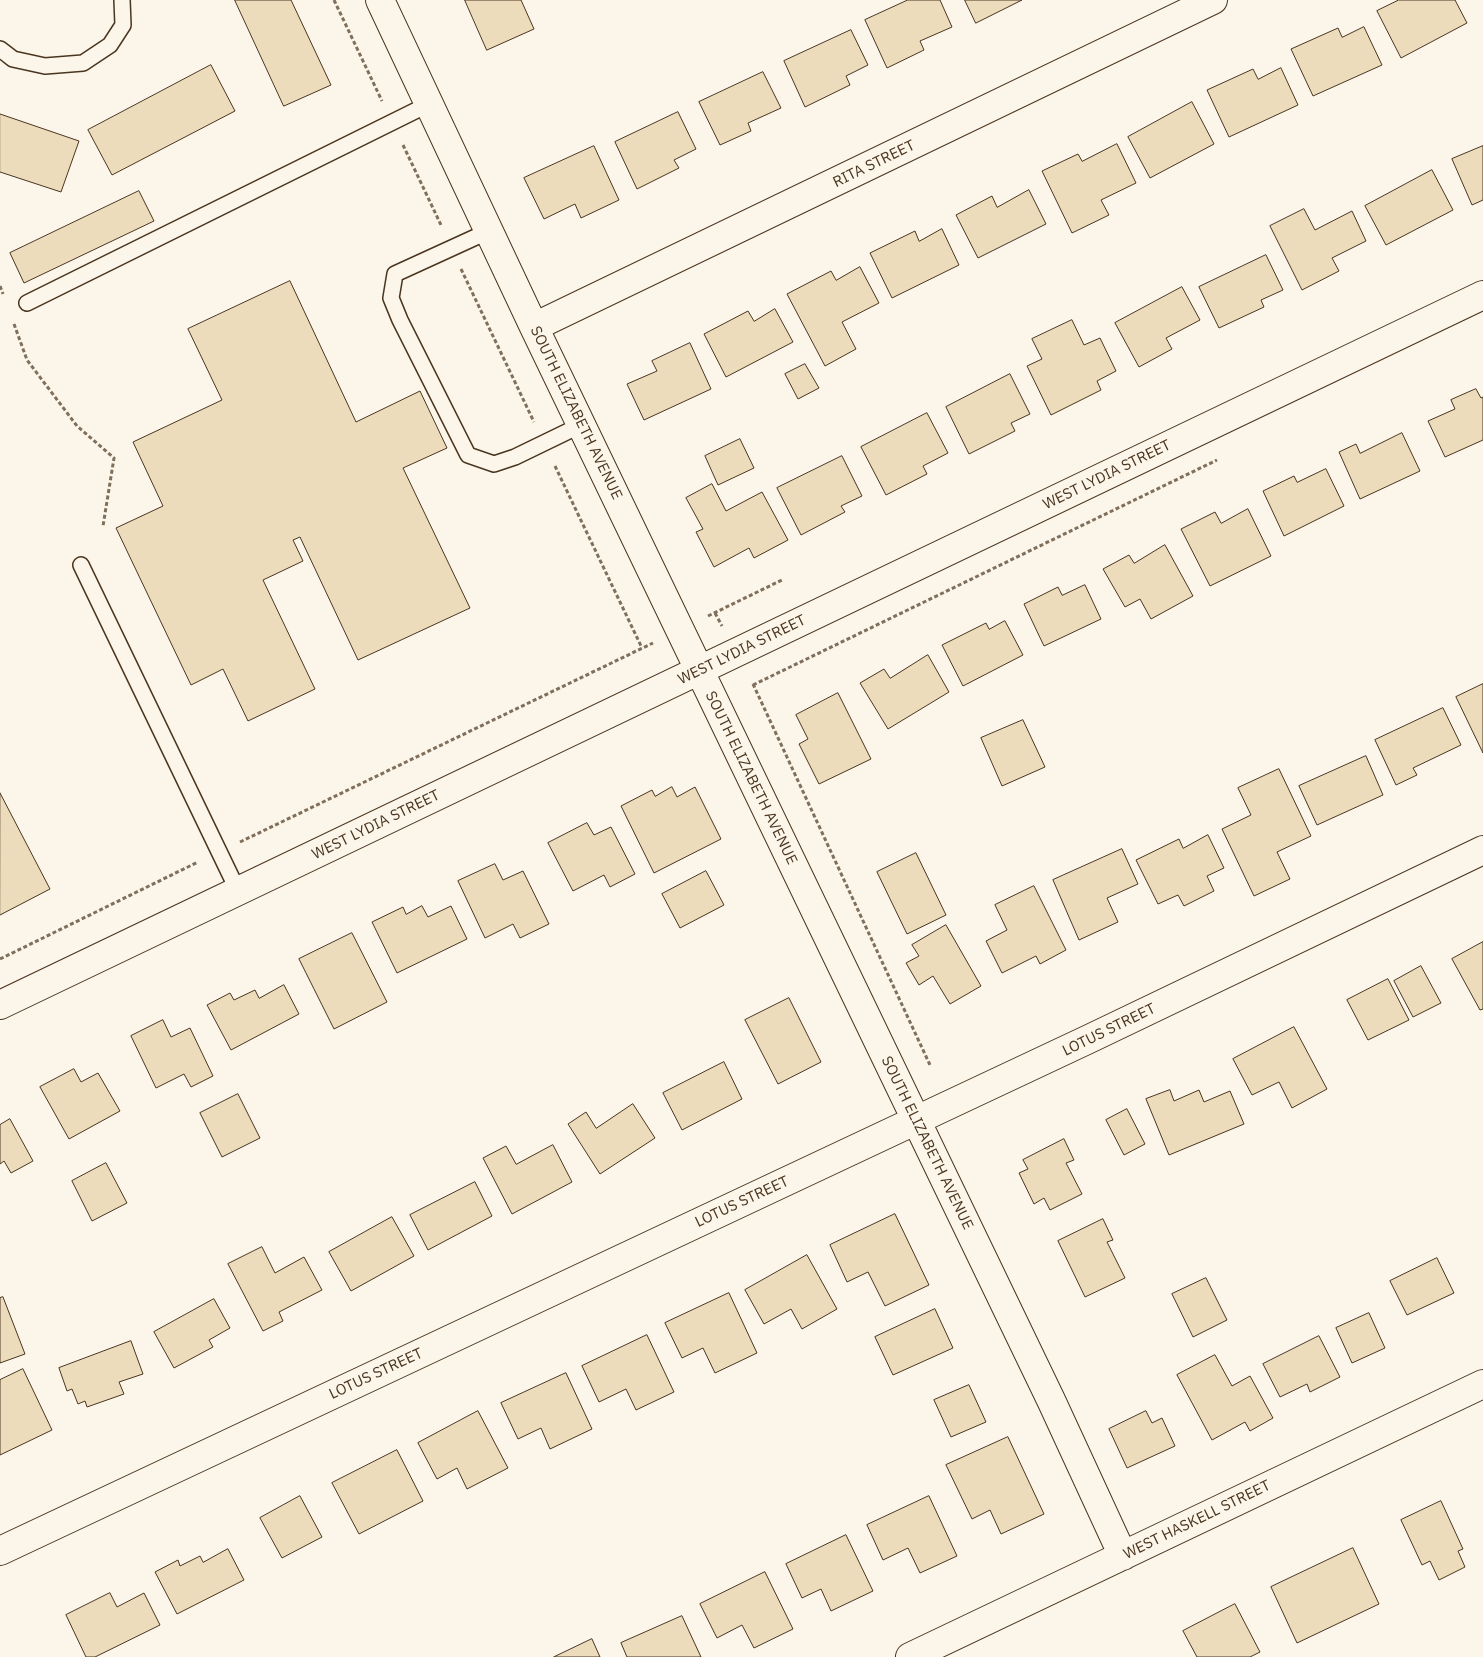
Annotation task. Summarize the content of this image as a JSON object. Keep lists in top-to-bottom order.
{
  "streets": {
    "street": [
      "RITA STREET",
      "SOUTH ELIZABETH AVENUE",
      "WEST LYDIA STREET",
      "LOTUS STREET",
      "WEST HASKELL STREET"
    ]
  },
  "crossings": [
    ["RITA STREET", "SOUTH ELIZABETH AVENUE"],
    ["SOUTH ELIZABETH AVENUE", "WEST LYDIA STREET"],
    ["SOUTH ELIZABETH AVENUE", "LOTUS STREET"],
    ["SOUTH ELIZABETH AVENUE", "WEST HASKELL STREET"]
  ]
}
